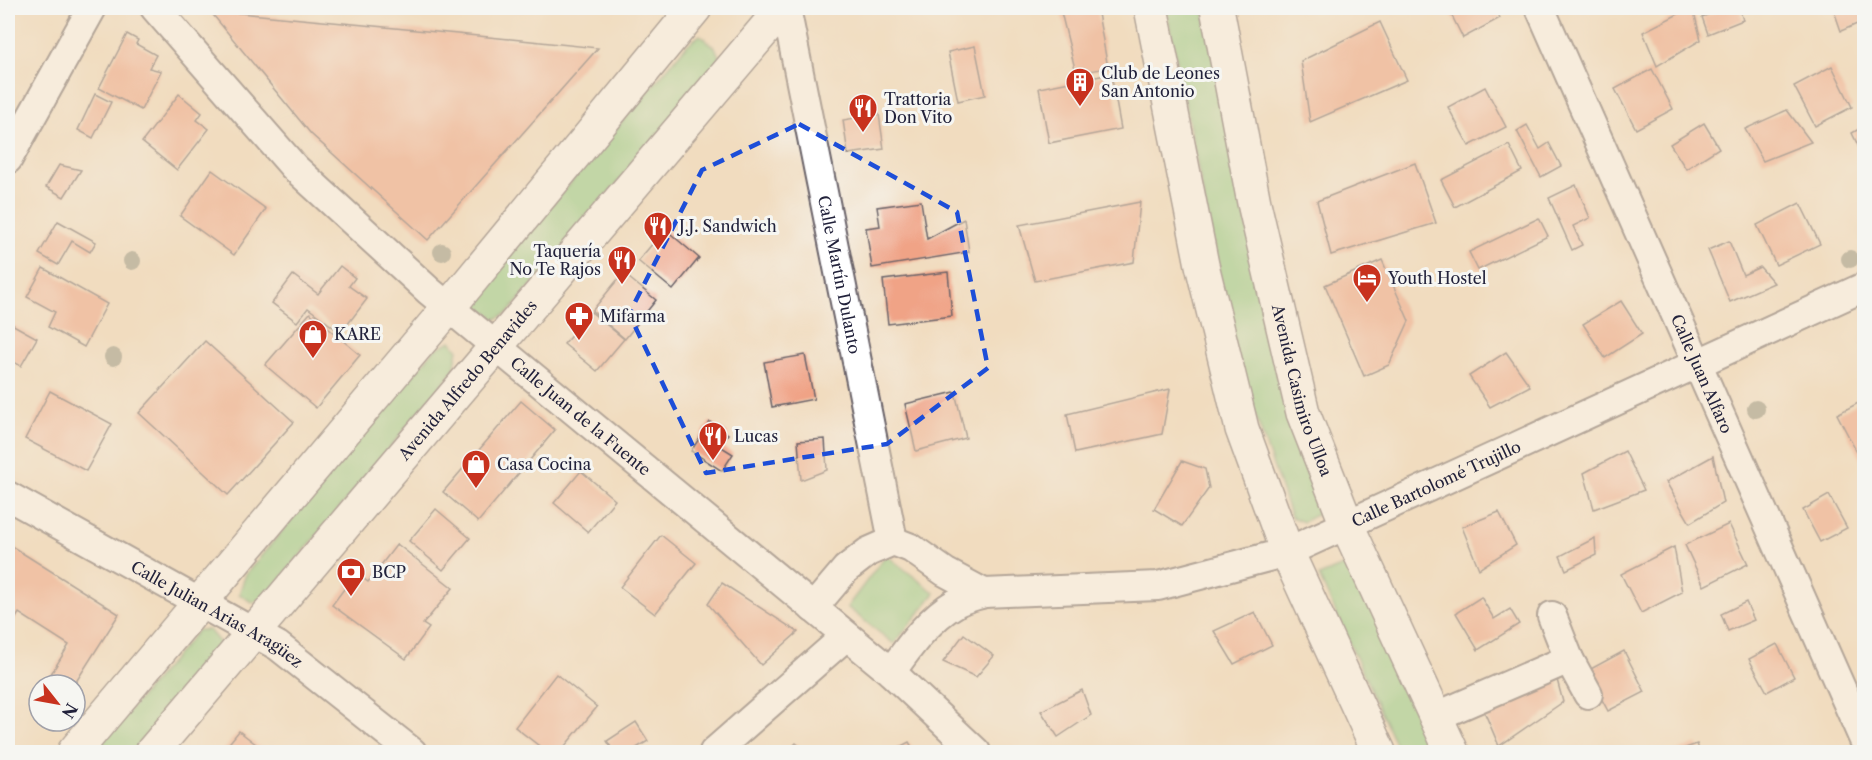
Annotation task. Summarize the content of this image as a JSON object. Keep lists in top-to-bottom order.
{
  "streets": {
    "main road": ["Avenida Alfredo Benavides", "Avenida Casimiro Ulloa"],
    "street": [
      "Calle Martín Dulanto",
      "Calle Juan Alfaro",
      "Calle Juan de la Fuente",
      "Calle Bartolomé Trujillo",
      "Calle Julian Arias Aragüez"
    ]
  },
  "crossings": [
    ["Calle Martín Dulanto", "Avenida Alfredo Benavides"],
    ["Calle Juan Alfaro", "Calle Bartolomé Trujillo"],
    ["Avenida Alfredo Benavides", "Calle Juan de la Fuente"],
    ["Avenida Alfredo Benavides", "Calle Julian Arias Aragüez"],
    ["Avenida Casimiro Ulloa", "Calle Bartolomé Trujillo"],
    ["Calle Juan de la Fuente", "Calle Bartolomé Trujillo"]
  ],
  "places": {
    "building": ["Club de Leones San Antonio"],
    "restaurant": [
      "Trattoria Don Vito",
      "J.J. Sandwich",
      "Taquería No Te Rajos",
      "Lucas"
    ],
    "hotel": ["Youth Hostel"],
    "pharmacy": ["Mifarma"],
    "shop": ["KARE", "Casa Cocina"],
    "bank": ["BCP"]
  },
  "north": "bottom right"
}
